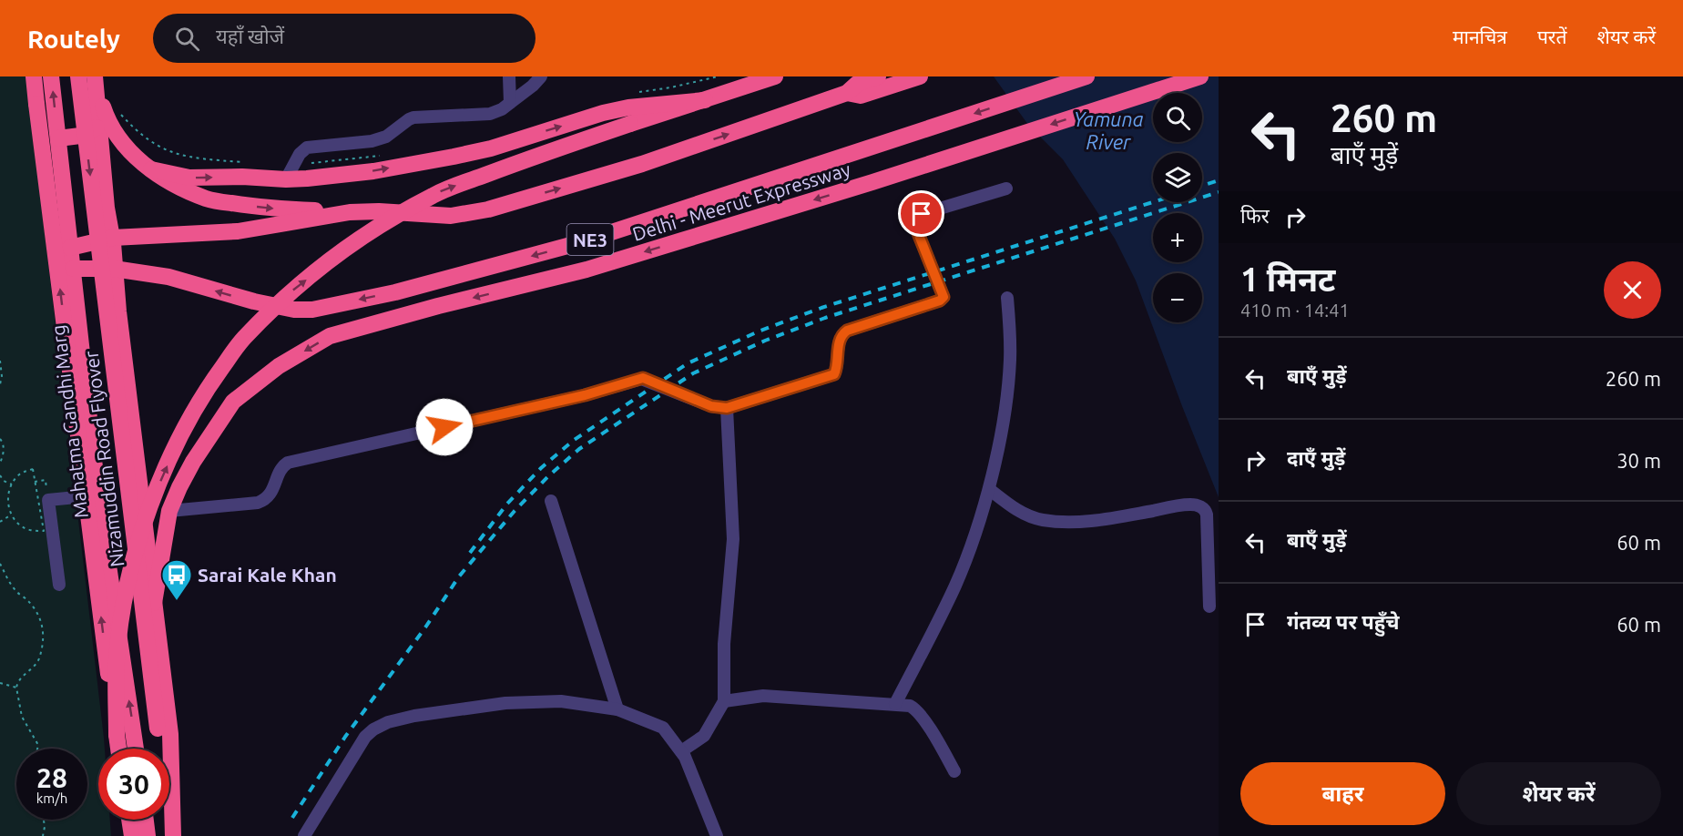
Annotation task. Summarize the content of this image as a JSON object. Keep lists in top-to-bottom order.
{
  "streets": {
    "highway": [
      "Delhi - Meerut Expressway",
      "NE3",
      "Mahatma Gandhi Marg",
      "Nizamuddin Road Flyover"
    ]
  },
  "crossings": [
    ["Delhi - Meerut Expressway", "Mahatma Gandhi Marg"]
  ],
  "water": ["Yamuna River"],
  "places": {
    "bus stop": ["Sarai Kale Khan"]
  },
  "page": {
    "header": "Routely",
    "search": "यहाँ खोजें",
    "nav": ["मानचित्र", "परतें", "शेयर करें"],
    "turn": ["260 m", "बाएँ मुड़ें"],
    "map_buttons": ["+", "−"],
    "then": "फिर",
    "heading": ["1 मिनट", "410 m · 14:41"],
    "list": [
      {
        "name": "बाएँ मुड़ें",
        "value": "260 m"
      },
      {
        "name": "दाएँ मुड़ें",
        "value": "30 m"
      },
      {
        "name": "बाएँ मुड़ें",
        "value": "60 m"
      },
      {
        "name": "गंतव्य पर पहुँचे",
        "value": "60 m"
      }
    ],
    "speed": "28 km/h",
    "limit": "30",
    "buttons": ["बाहर", "शेयर करें"]
  }
}
